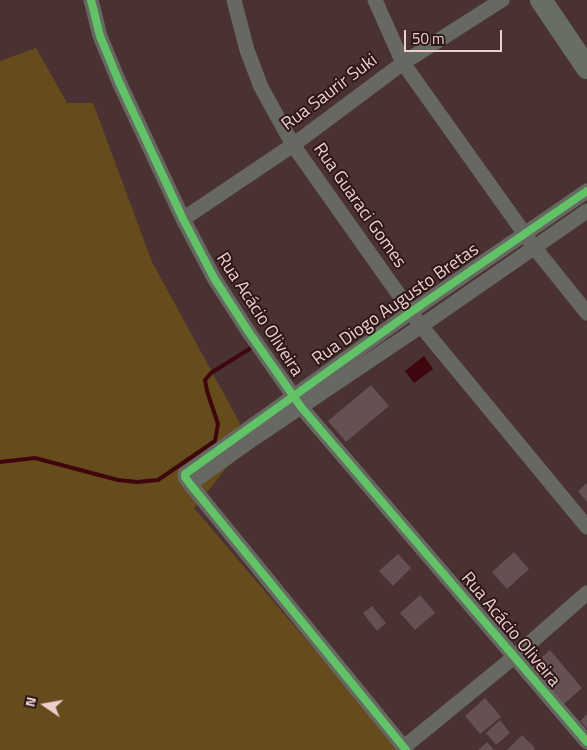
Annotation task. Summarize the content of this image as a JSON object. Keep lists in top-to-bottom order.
{
  "streets": {
    "street": [
      "Rua Saurir Suki",
      "Rua Guaraci Gomes",
      "Rua Diogo Augusto Bretas",
      "Rua Acácio Oliveira"
    ]
  },
  "crossings": [
    ["Rua Saurir Suki", "Rua Guaraci Gomes"],
    ["Rua Saurir Suki", "Rua Acácio Oliveira"],
    ["Rua Guaraci Gomes", "Rua Diogo Augusto Bretas"],
    ["Rua Diogo Augusto Bretas", "Rua Acácio Oliveira"]
  ],
  "scale_bar": "50 m",
  "north": "left"
}
